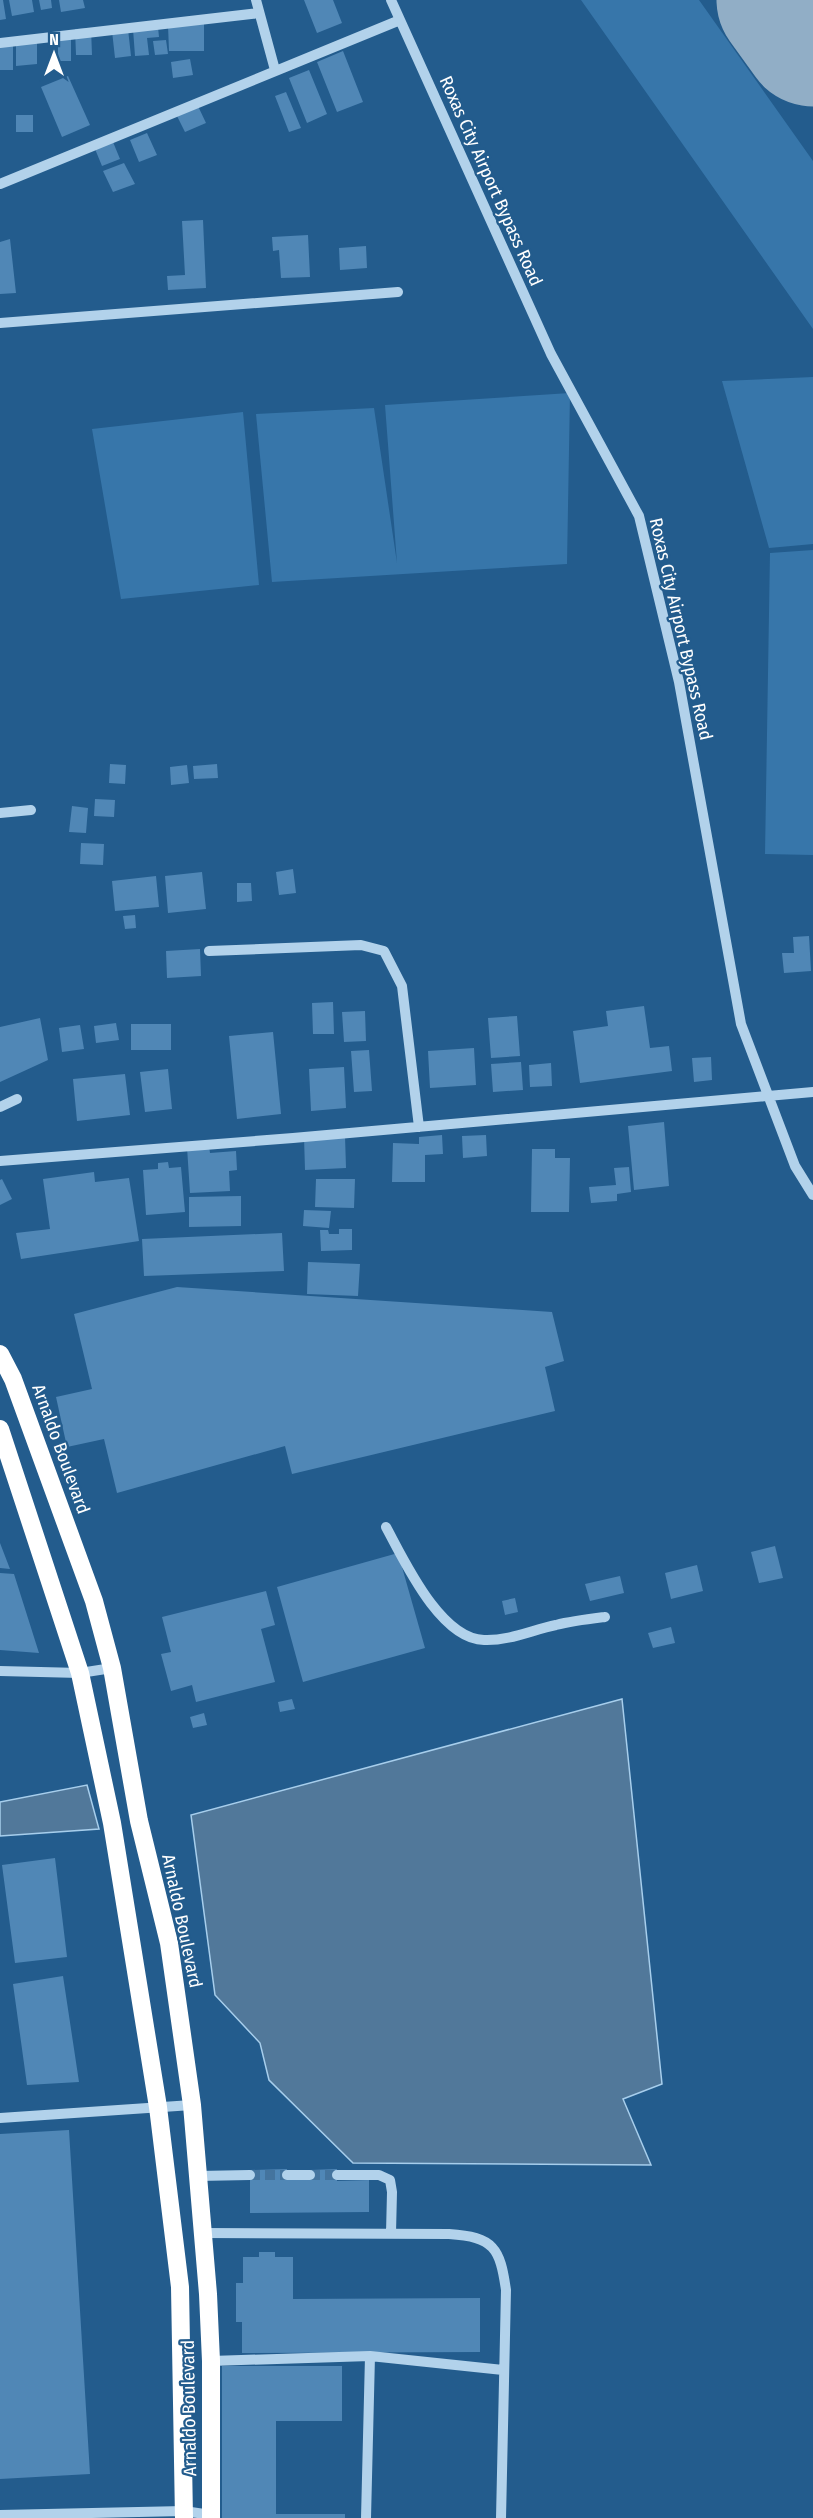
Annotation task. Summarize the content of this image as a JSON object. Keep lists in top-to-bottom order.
{
  "streets": {
    "highway": ["Arnaldo Boulevard"],
    "street": ["Roxas City Airport Bypass Road"]
  },
  "north": "top"
}
